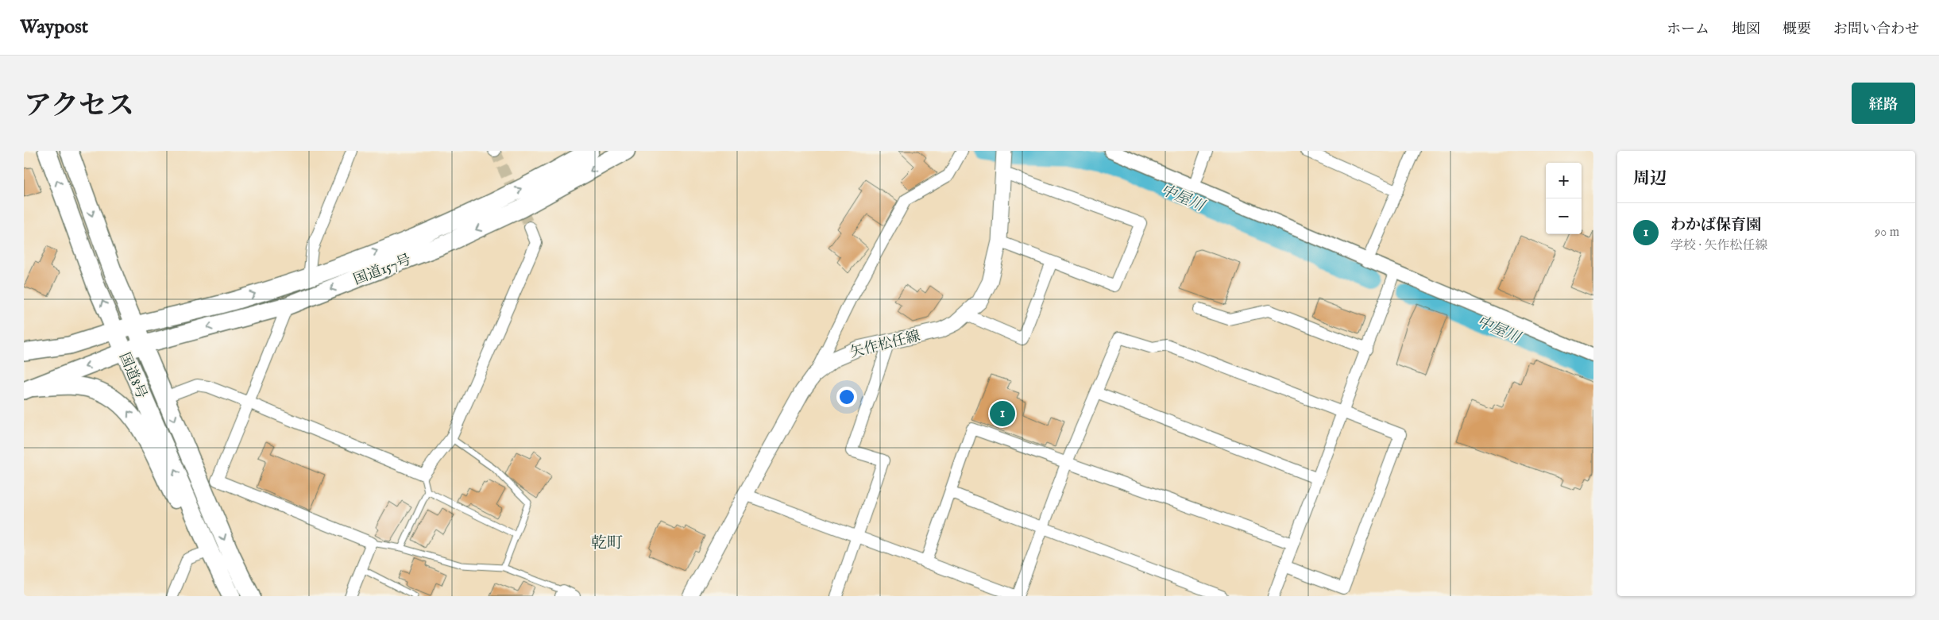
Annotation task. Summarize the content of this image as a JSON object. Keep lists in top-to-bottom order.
{
  "streets": {
    "highway": ["国道157号", "国道8号"],
    "main road": ["矢作松任線"]
  },
  "crossings": [
    ["国道157号", "国道8号"]
  ],
  "districts": ["乾町"],
  "water": ["中屋川"],
  "page": {
    "header": "Waypost",
    "nav": [
      "ホーム",
      "地図",
      "概要",
      "お問い合わせ"
    ],
    "title": "アクセス",
    "buttons": "経路",
    "heading": "周辺",
    "map_buttons": ["+", "−"],
    "list": [
      {
        "mark": "1",
        "name": "わかば保育園",
        "note": "学校 · 矢作松任線",
        "value": "90 m"
      }
    ],
    "pins": "1"
  }
}
